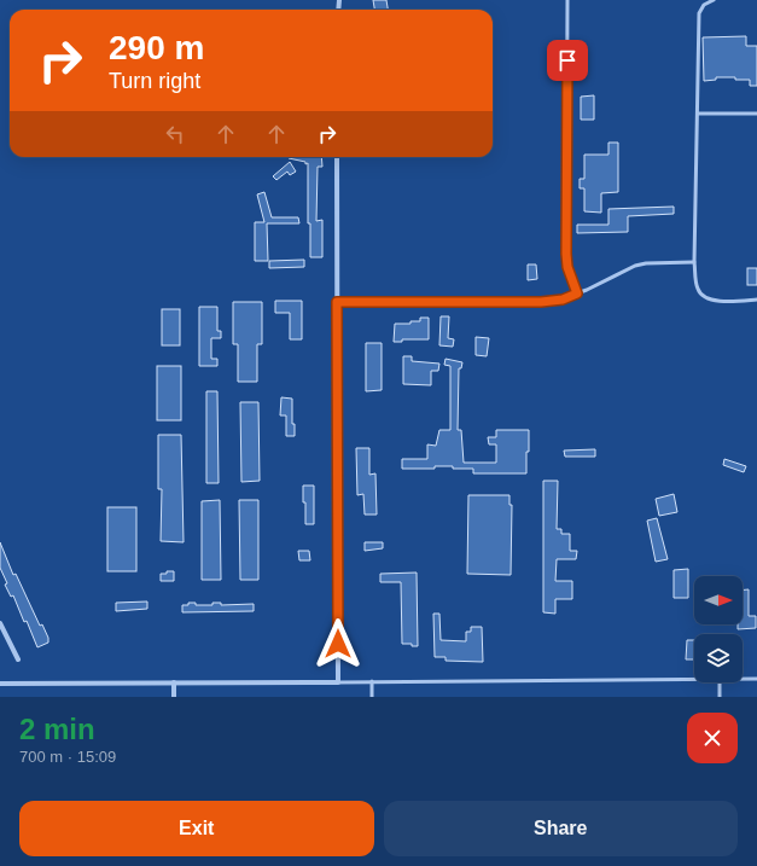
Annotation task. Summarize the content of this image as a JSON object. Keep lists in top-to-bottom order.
{
  "north": "right",
  "page": {
    "turn": ["290 m", "Turn right"],
    "heading": ["2 min", "700 m · 15:09"],
    "buttons": ["Exit", "Share"]
  }
}
